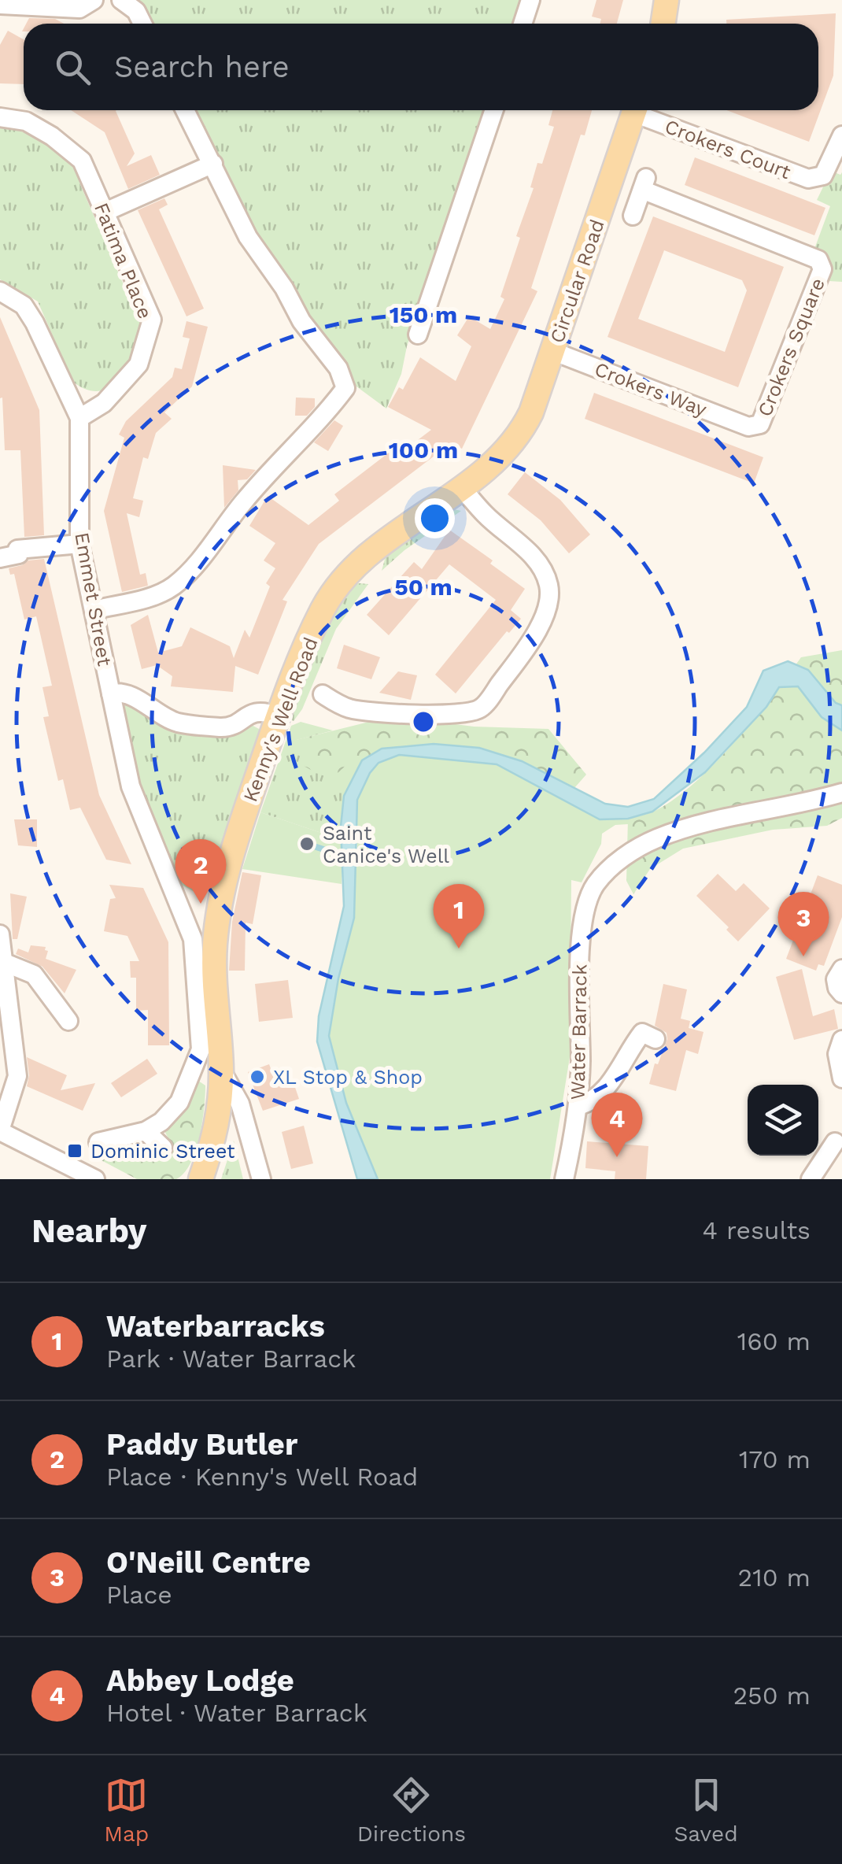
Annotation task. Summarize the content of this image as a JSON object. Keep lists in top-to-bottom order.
{
  "streets": {
    "main road": ["Circular Road", "Kenny's Well Road"],
    "street": [
      "Crokers Court",
      "Fatima Place",
      "Crokers Square",
      "Crokers Way",
      "Emmet Street",
      "Water Barrack"
    ]
  },
  "crossings": [
    ["Fatima Place", "Emmet Street"],
    ["Circular Road", "Crokers Way"],
    ["Circular Road", "Kenny's Well Road"],
    ["Crokers Square", "Crokers Way"],
    ["Emmet Street", "Kenny's Well Road"]
  ],
  "places": {
    "other": ["Saint Canice's Well", "XL Stop & Shop"],
    "transit": ["Dominic Street"]
  },
  "page": {
    "search": "Search here",
    "pins": [
      "2",
      "1",
      "3",
      "4"
    ],
    "heading": ["Nearby", "4 results"],
    "list": [
      {
        "mark": "1",
        "name": "Waterbarracks",
        "note": "Park · Water Barrack",
        "value": "160 m"
      },
      {
        "mark": "2",
        "name": "Paddy Butler",
        "note": "Place · Kenny's Well Road",
        "value": "170 m"
      },
      {
        "mark": "3",
        "name": "O'Neill Centre",
        "note": "Place",
        "value": "210 m"
      },
      {
        "mark": "4",
        "name": "Abbey Lodge",
        "note": "Hotel · Water Barrack",
        "value": "250 m"
      }
    ],
    "nav": ["Map", "Directions", "Saved"]
  },
  "rings": ["150 m", "100 m", "50 m"]
}
